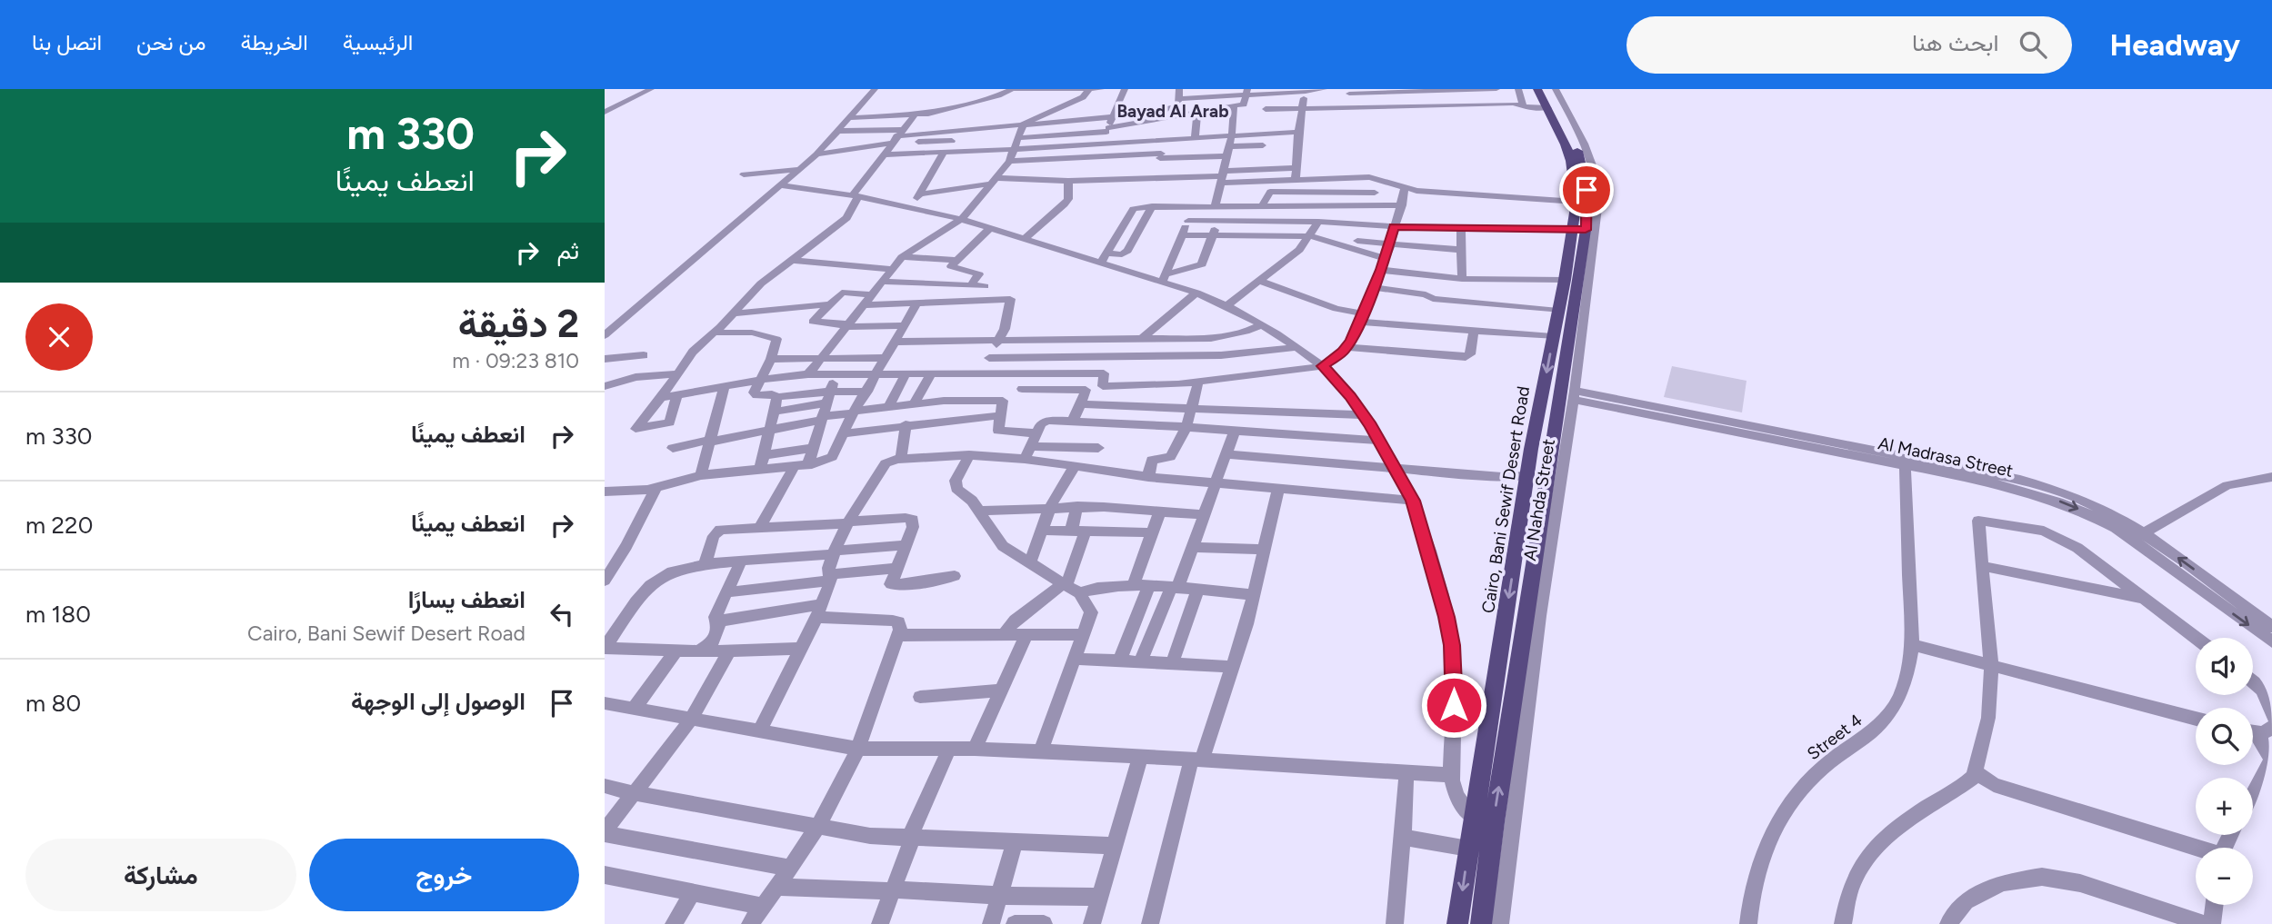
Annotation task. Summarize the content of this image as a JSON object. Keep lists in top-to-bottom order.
{
  "streets": {
    "main road": ["Cairo, Bani Sewif Desert Road"],
    "street": ["Al Madrasa Street", "Al Nahda Street", "Street 4"]
  },
  "crossings": [
    ["Al Madrasa Street", "Al Nahda Street"],
    ["Al Madrasa Street", "Street 4"],
    ["Cairo, Bani Sewif Desert Road", "Al Nahda Street"]
  ],
  "districts": ["Bayad Al Arab"],
  "page": {
    "header": "Headway",
    "search": "ابحث هنا",
    "nav": [
      "الرئيسية",
      "الخريطة",
      "من نحن",
      "اتصل بنا"
    ],
    "turn": ["330 m", "انعطف يمينًا"],
    "then": "ثم",
    "heading": ["2 دقيقة", "810 m · 09:23"],
    "list": [
      {
        "name": "انعطف يمينًا",
        "value": "330 m"
      },
      {
        "name": "انعطف يمينًا",
        "value": "220 m"
      },
      {
        "name": "انعطف يسارًا",
        "note": "Cairo, Bani Sewif Desert Road",
        "value": "180 m"
      },
      {
        "name": "الوصول إلى الوجهة",
        "value": "80 m"
      }
    ],
    "map_buttons": ["+", "−"],
    "buttons": ["خروج", "مشاركة"]
  }
}
